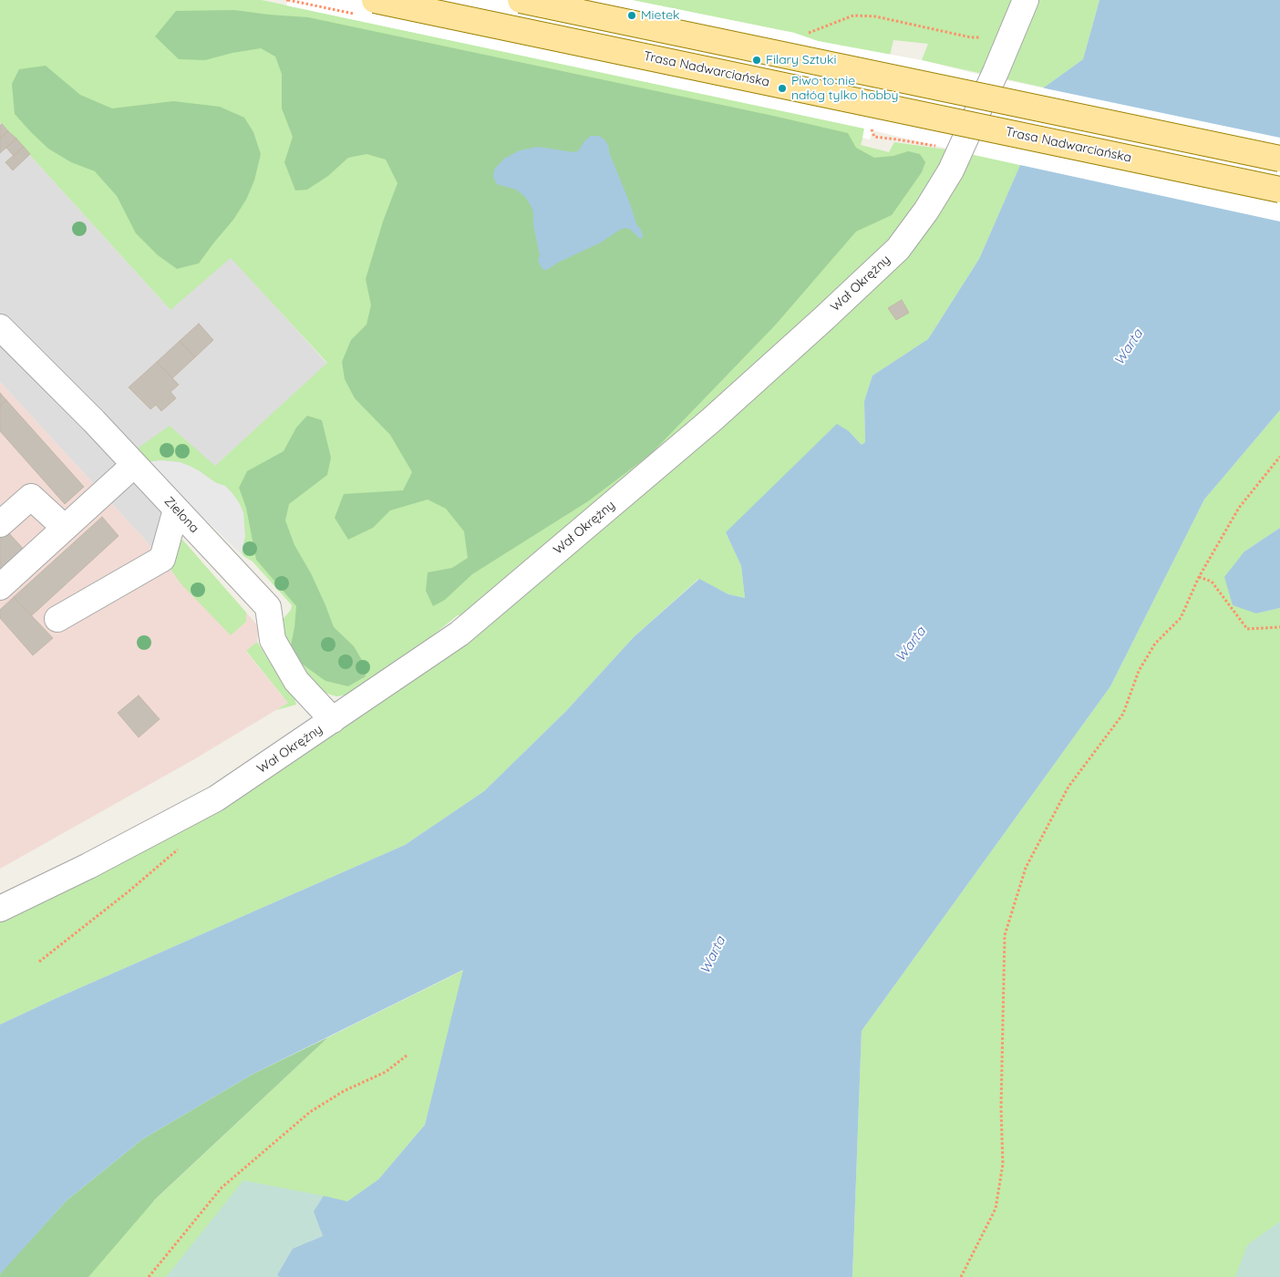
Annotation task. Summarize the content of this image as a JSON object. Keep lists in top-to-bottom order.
{
  "streets": {
    "main road": ["Trasa Nadwarciańska"],
    "street": ["Wał Okrężny", "Zielona"]
  },
  "crossings": [
    ["Wał Okrężny", "Zielona"]
  ],
  "water": ["Warta"],
  "places": ["Mietek", "Filary Sztuki", "Piwo to nie nałóg tylko hobby"]
}
